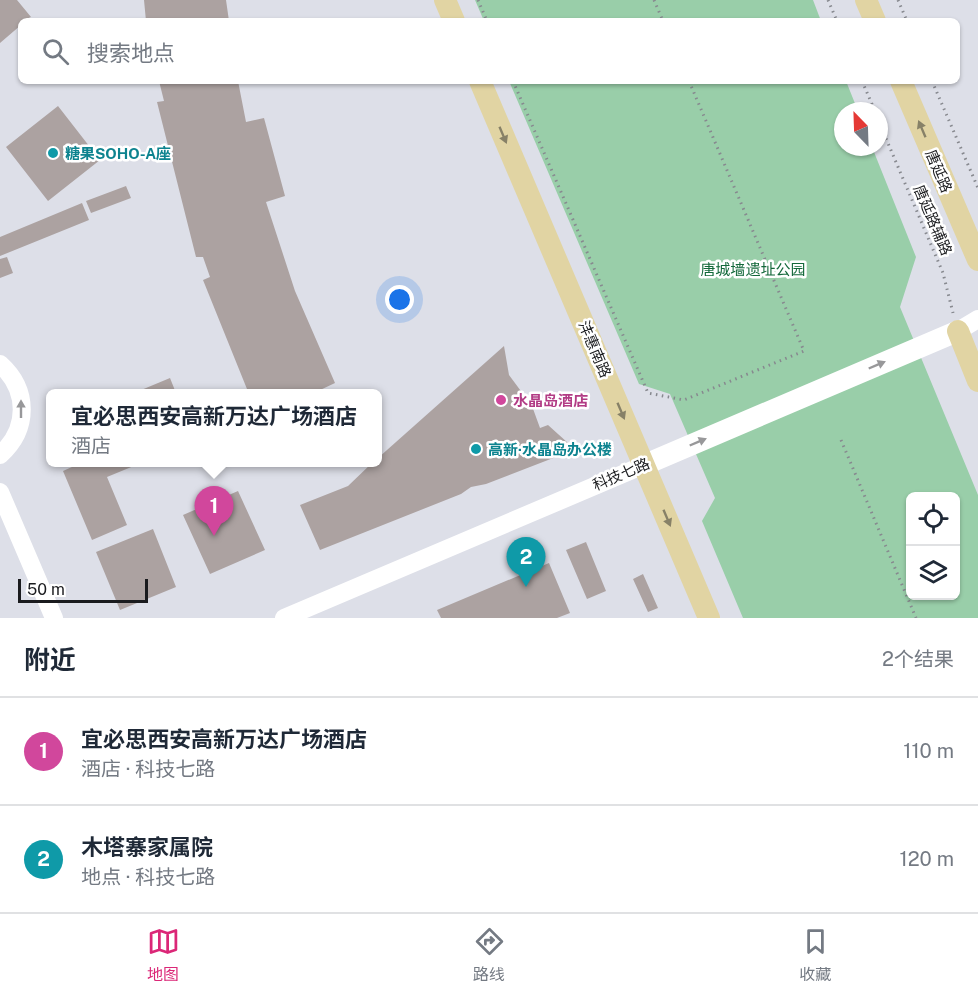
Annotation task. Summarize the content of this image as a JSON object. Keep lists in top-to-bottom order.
{
  "streets": {
    "main road": ["唐延路", "沣惠南路", "科技七路"],
    "path": ["唐延路辅路"]
  },
  "crossings": [
    ["唐延路辅路", "科技七路"],
    ["沣惠南路", "科技七路"]
  ],
  "one_way": ["唐延路", "沣惠南路", "科技七路"],
  "parks": ["唐城墙遗址公园"],
  "places": ["糖果SOHO-A座", "水晶岛酒店", "高新·水晶岛办公楼"],
  "scale_bar": "50 m",
  "north": "top left",
  "page": {
    "search": "搜索地点",
    "popup": ["宜必思西安高新万达广场酒店", "酒店"],
    "pins": ["1", "2"],
    "scale": "50 m",
    "heading": ["附近", "2个结果"],
    "list": [
      {
        "mark": "1",
        "name": "宜必思西安高新万达广场酒店",
        "note": "酒店 · 科技七路",
        "value": "110 m"
      },
      {
        "mark": "2",
        "name": "木塔寨家属院",
        "note": "地点 · 科技七路",
        "value": "120 m"
      }
    ],
    "nav": ["地图", "路线", "收藏"]
  }
}
